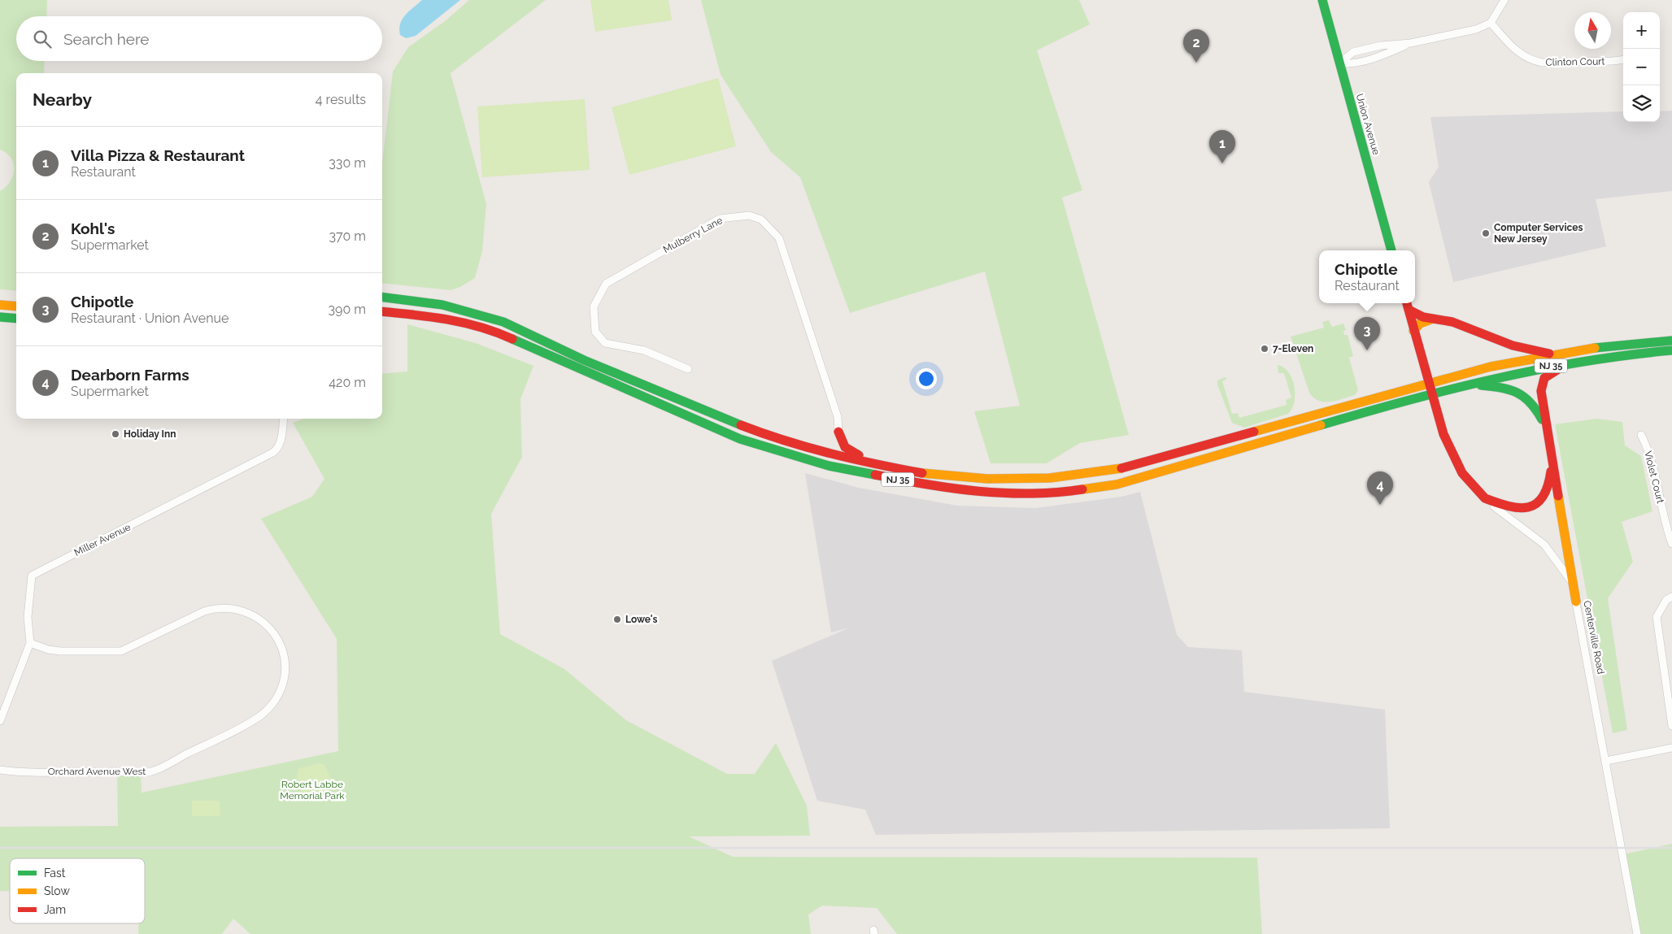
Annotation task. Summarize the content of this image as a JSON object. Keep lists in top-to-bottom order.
{
  "streets": {
    "main road": ["Union Avenue", "NJ 35", "Centerville Road"],
    "street": [
      "Clinton Court",
      "Mulberry Lane",
      "Violet Court",
      "Miller Avenue",
      "Orchard Avenue West"
    ]
  },
  "crossings": [
    ["NJ 35", "Centerville Road"],
    ["Miller Avenue", "Orchard Avenue West"]
  ],
  "parks": ["Robert Labbe Memorial Park"],
  "places": [
    "Computer Services New Jersey",
    "7-Eleven",
    "Holiday Inn",
    "Lowe's"
  ],
  "legend": ["Fast", "Slow", "Jam"],
  "north": "top",
  "page": {
    "map_buttons": ["+", "−"],
    "search": "Search here",
    "pins": [
      "2",
      "1",
      "3",
      "4"
    ],
    "heading": ["Nearby", "4 results"],
    "list": [
      {
        "mark": "1",
        "name": "Villa Pizza & Restaurant",
        "note": "Restaurant",
        "value": "330 m"
      },
      {
        "mark": "2",
        "name": "Kohl's",
        "note": "Supermarket",
        "value": "370 m"
      },
      {
        "mark": "3",
        "name": "Chipotle",
        "note": "Restaurant · Union Avenue",
        "value": "390 m"
      },
      {
        "mark": "4",
        "name": "Dearborn Farms",
        "note": "Supermarket",
        "value": "420 m"
      }
    ],
    "popup": ["Chipotle", "Restaurant"]
  }
}
